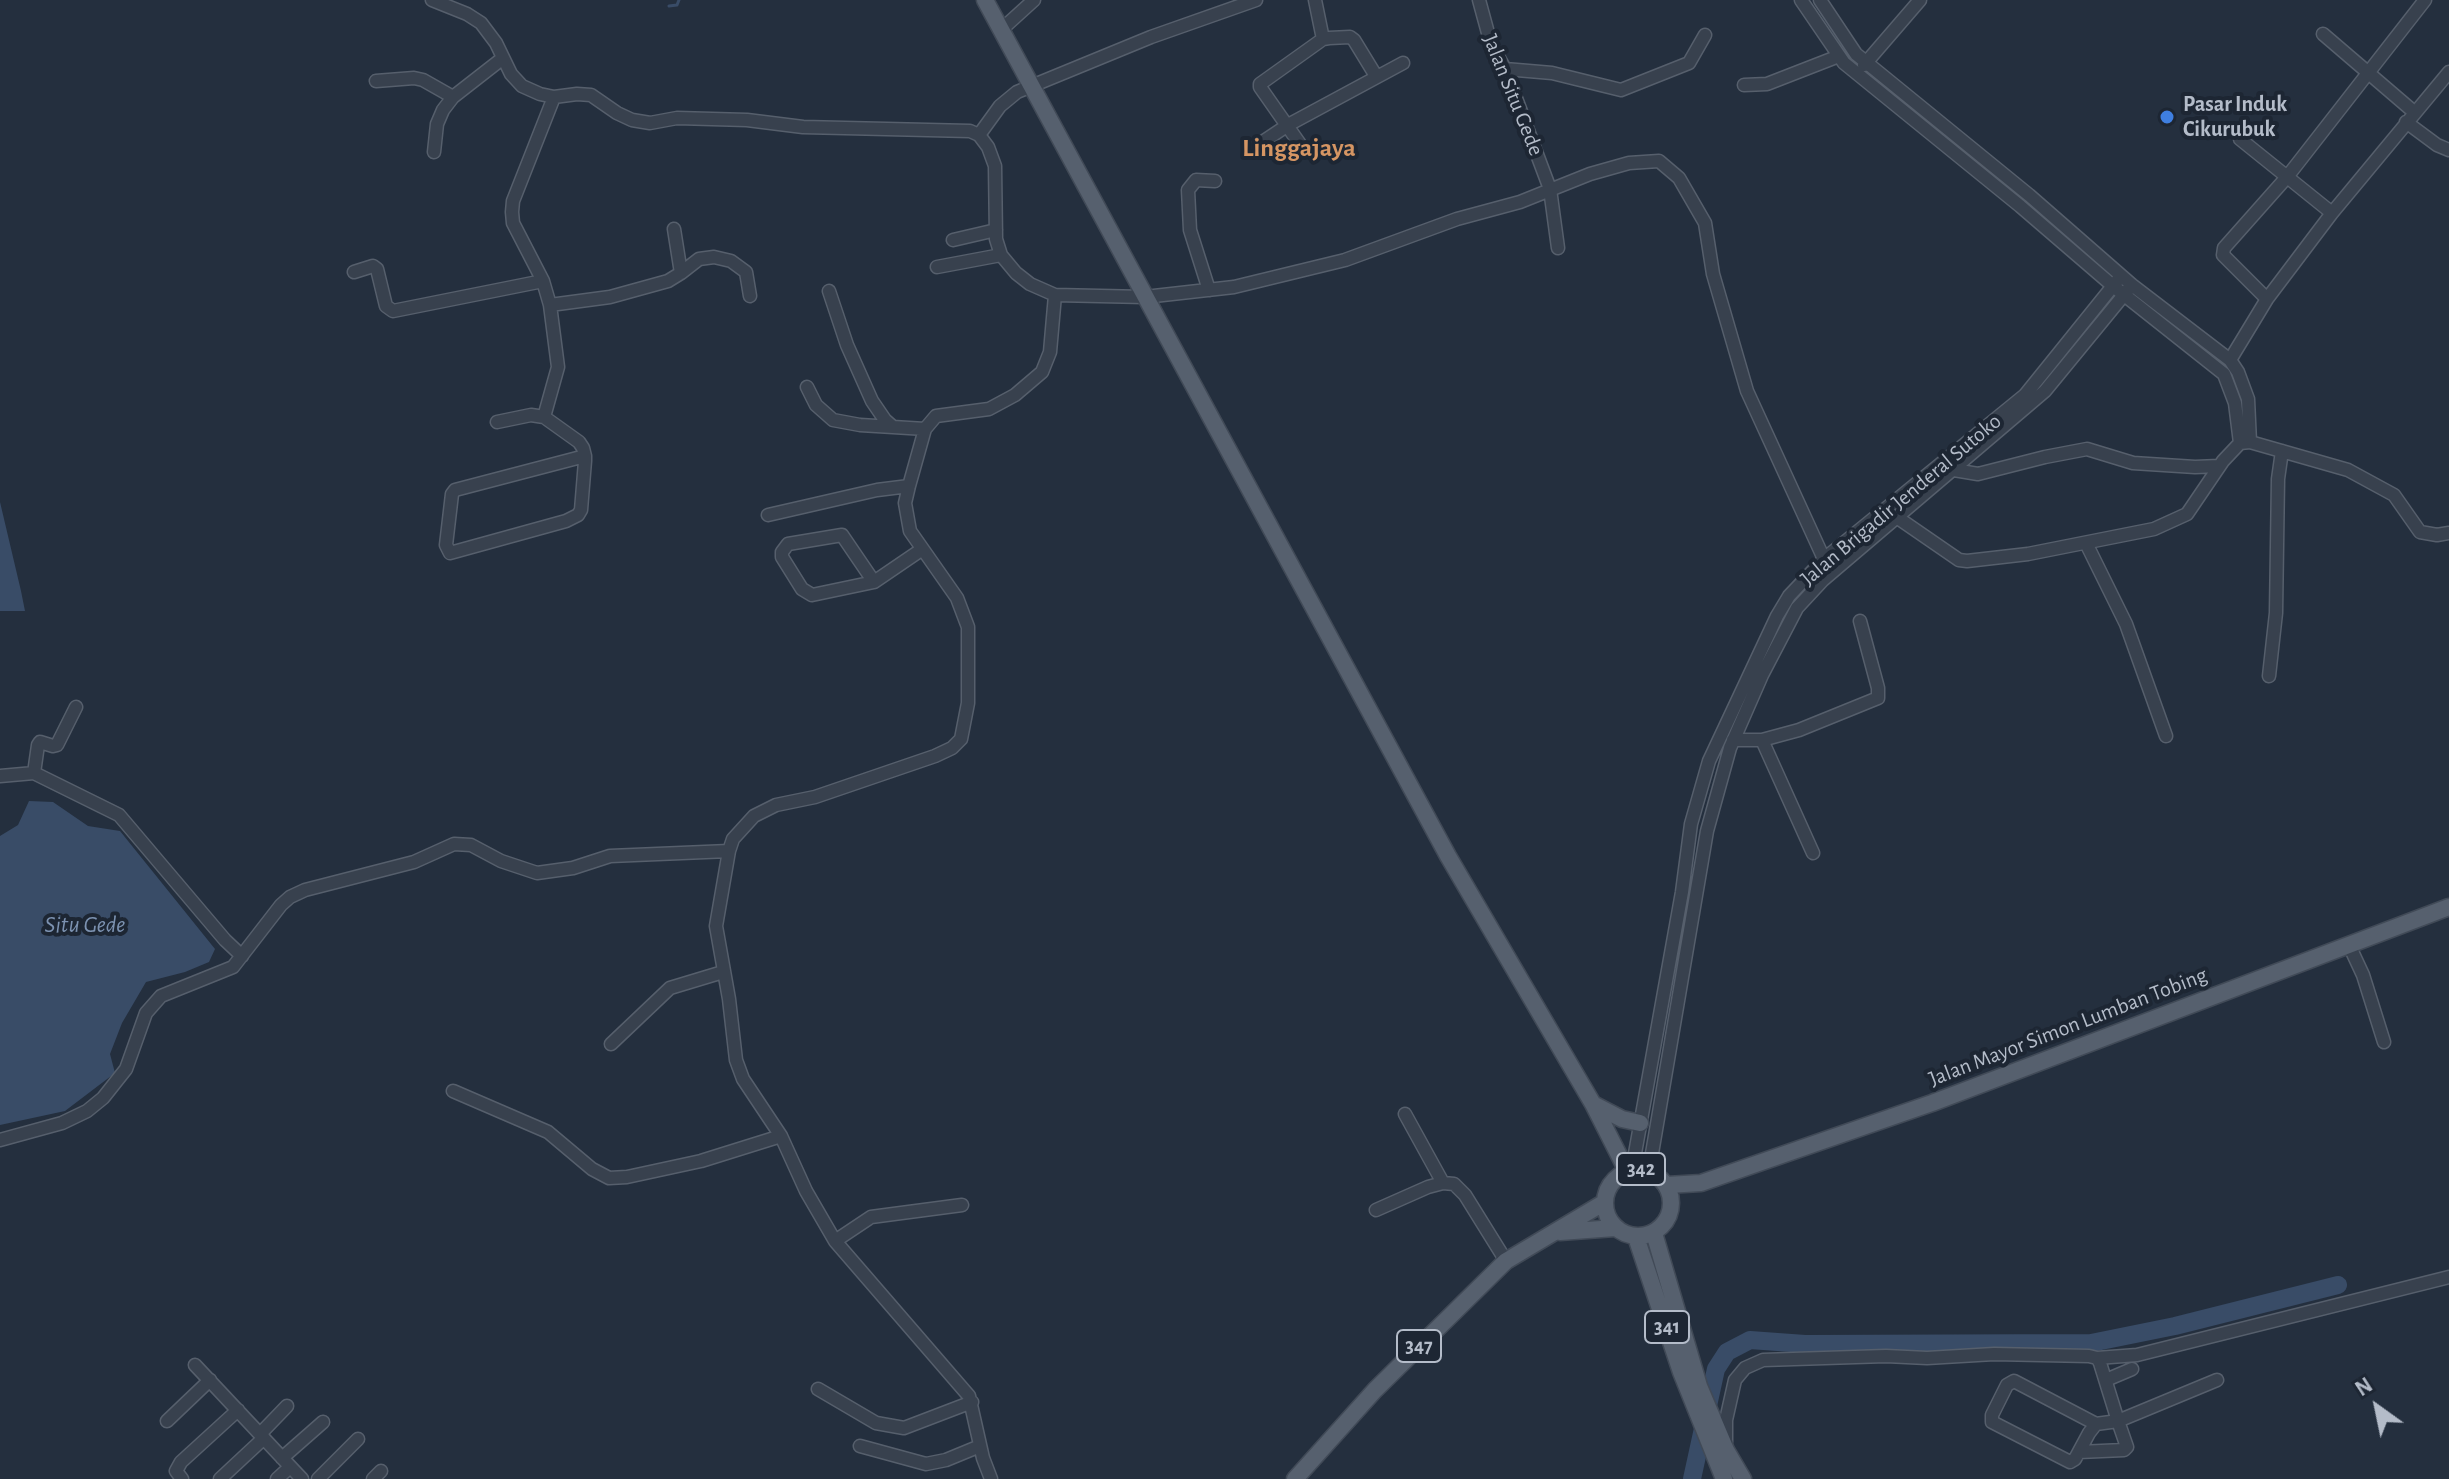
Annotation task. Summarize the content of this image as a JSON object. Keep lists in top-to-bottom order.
{
  "streets": {
    "main road": [
      "Jalan Mayor Simon Lumban Tobing",
      "342",
      "341",
      "347"
    ],
    "street": ["Jalan Situ Gede", "Jalan Brigadir Jenderal Sutoko"]
  },
  "crossings": [
    ["Jalan Brigadir Jenderal Sutoko", "Jalan Mayor Simon Lumban Tobing"],
    ["Jalan Brigadir Jenderal Sutoko", "342"],
    ["Jalan Brigadir Jenderal Sutoko", "341"],
    ["Jalan Mayor Simon Lumban Tobing", "342"],
    ["Jalan Mayor Simon Lumban Tobing", "341"],
    ["342", "341"]
  ],
  "districts": ["Linggajaya"],
  "water": ["Situ Gede"],
  "places": ["Pasar Induk Cikurubuk"],
  "north": "top left"
}
